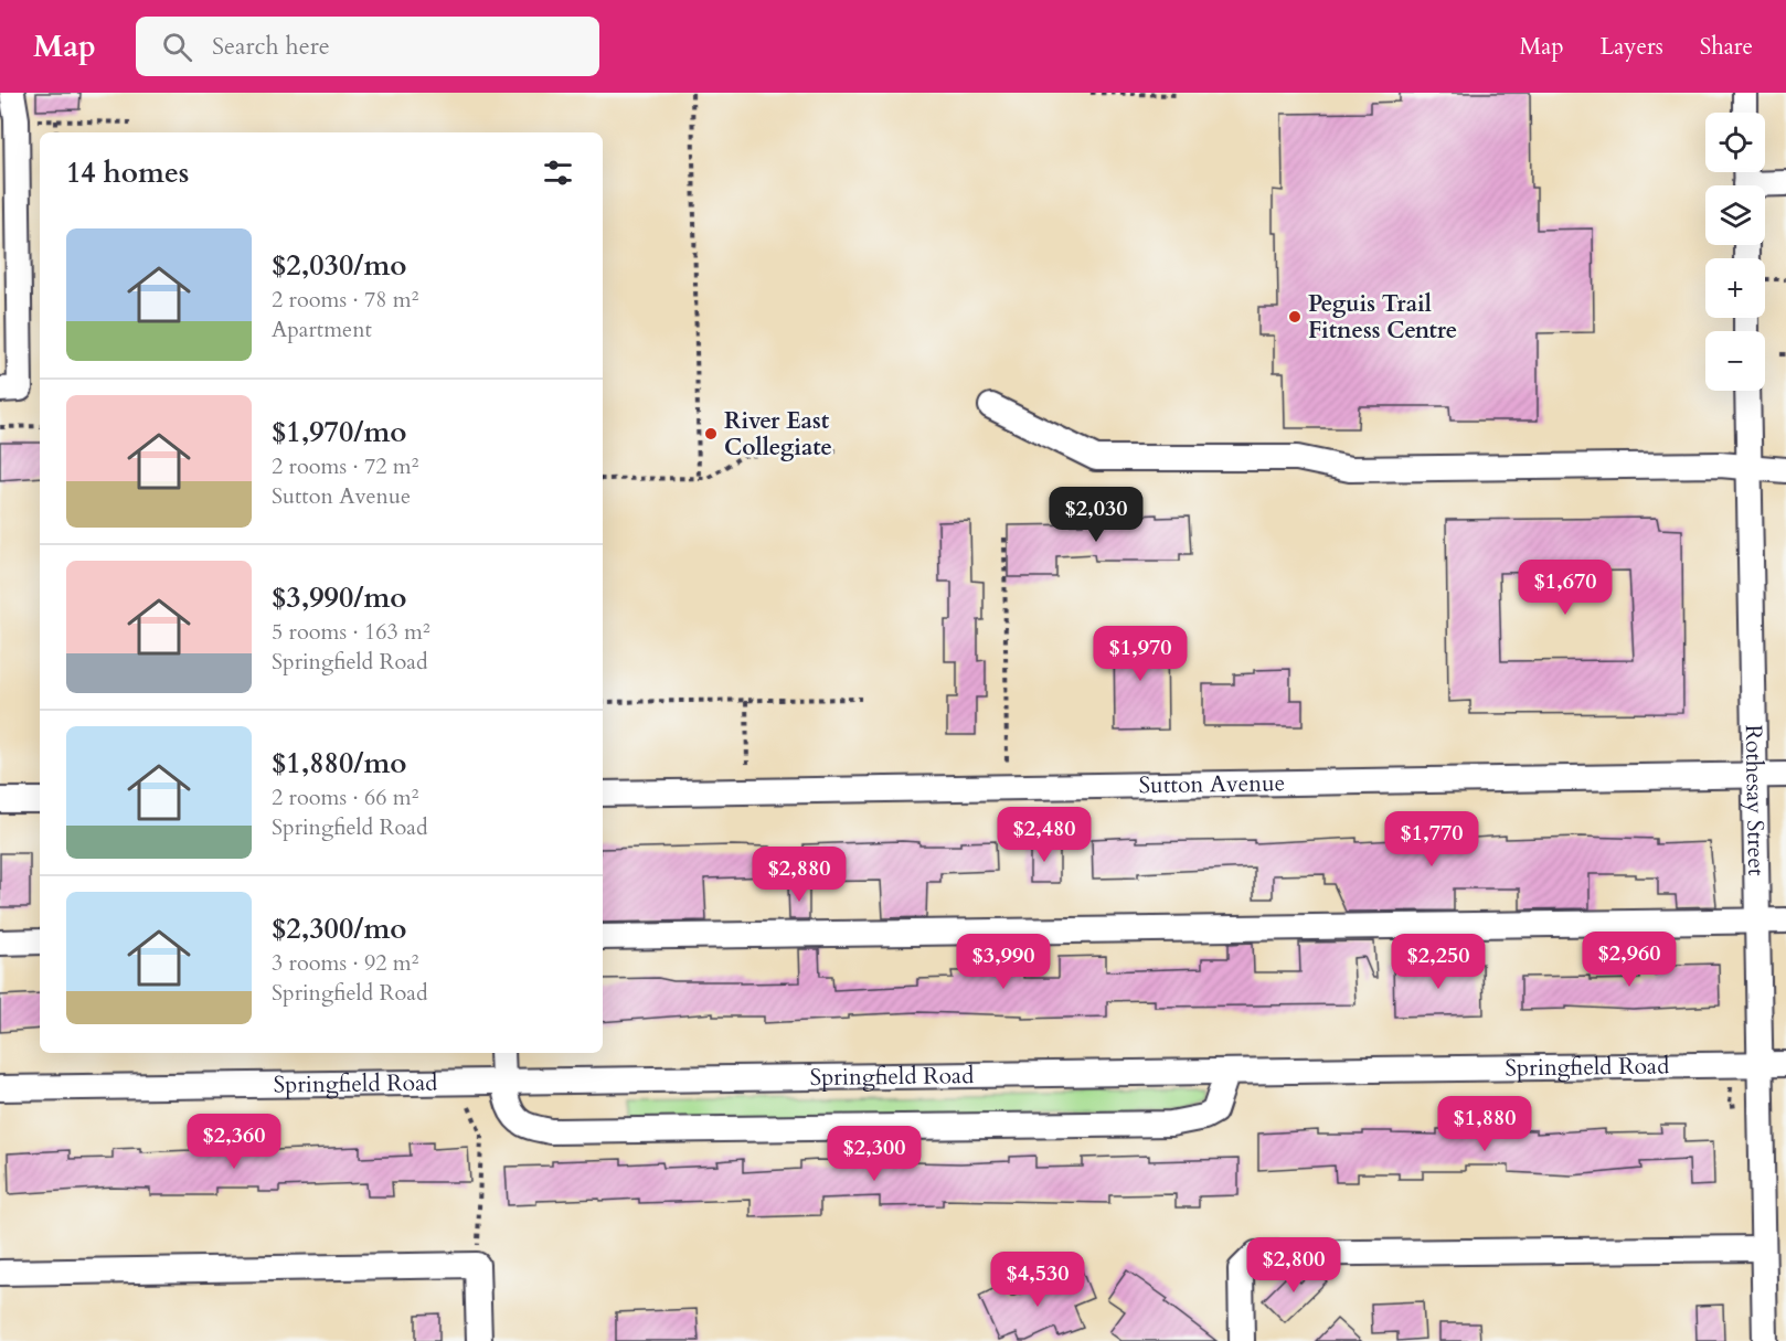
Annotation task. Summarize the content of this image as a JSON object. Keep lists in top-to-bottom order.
{
  "streets": {
    "street": ["Sutton Avenue", "Rothesay Street", "Springfield Road"]
  },
  "crossings": [
    ["Sutton Avenue", "Rothesay Street"],
    ["Rothesay Street", "Springfield Road"]
  ],
  "places": ["Peguis Trail Fitness Centre", "River East Collegiate"],
  "page": {
    "header": "Map",
    "search": "Search here",
    "nav": ["Map", "Layers", "Share"],
    "map_buttons": ["+", "−"],
    "heading": "14 homes",
    "list": [
      {
        "name": "$2,030/mo",
        "note": "2 rooms · 78 m² · Apartment"
      },
      {
        "name": "$1,970/mo",
        "note": "2 rooms · 72 m² · Sutton Avenue"
      },
      {
        "name": "$3,990/mo",
        "note": "5 rooms · 163 m² · Springfield Road"
      },
      {
        "name": "$1,880/mo",
        "note": "2 rooms · 66 m² · Springfield Road"
      },
      {
        "name": "$2,300/mo",
        "note": "3 rooms · 92 m² · Springfield Road"
      }
    ],
    "price": [
      "$2,030",
      "$1,670",
      "$1,970",
      "$2,480",
      "$1,770",
      "$2,880",
      "$2,960",
      "$3,990",
      "$2,250",
      "$1,880",
      "$2,360",
      "$2,300",
      "$2,800",
      "$4,530"
    ]
  }
}
